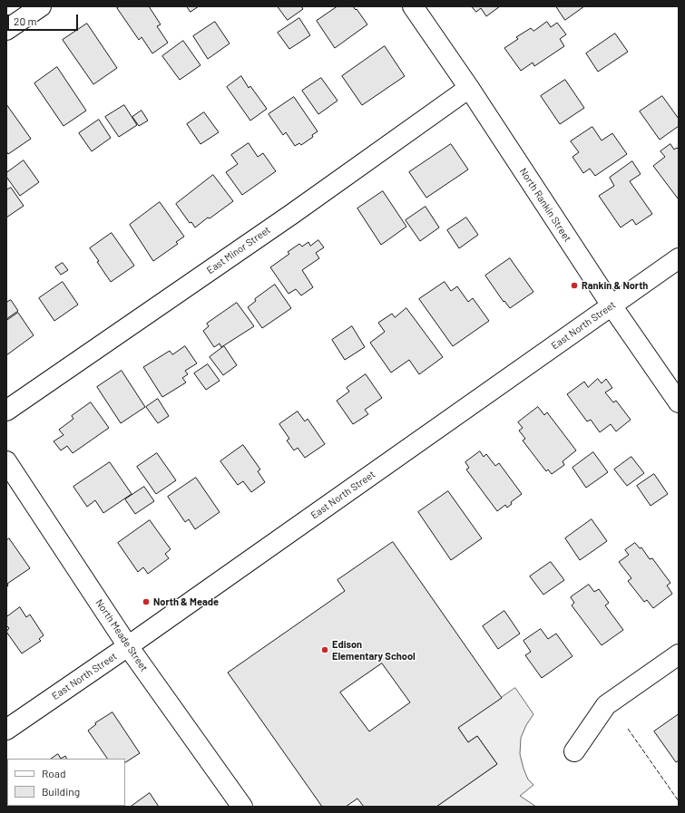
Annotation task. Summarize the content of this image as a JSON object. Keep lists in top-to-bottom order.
{
  "streets": {
    "street": [
      "North Rankin Street",
      "East Minor Street",
      "East North Street",
      "North Meade Street"
    ]
  },
  "crossings": [
    ["North Rankin Street", "East Minor Street"],
    ["North Rankin Street", "East North Street"],
    ["East North Street", "North Meade Street"]
  ],
  "places": ["Rankin & North", "North & Meade", "Edison Elementary School"],
  "legend": ["Road", "Building"],
  "scale_bar": "20 m"
}
